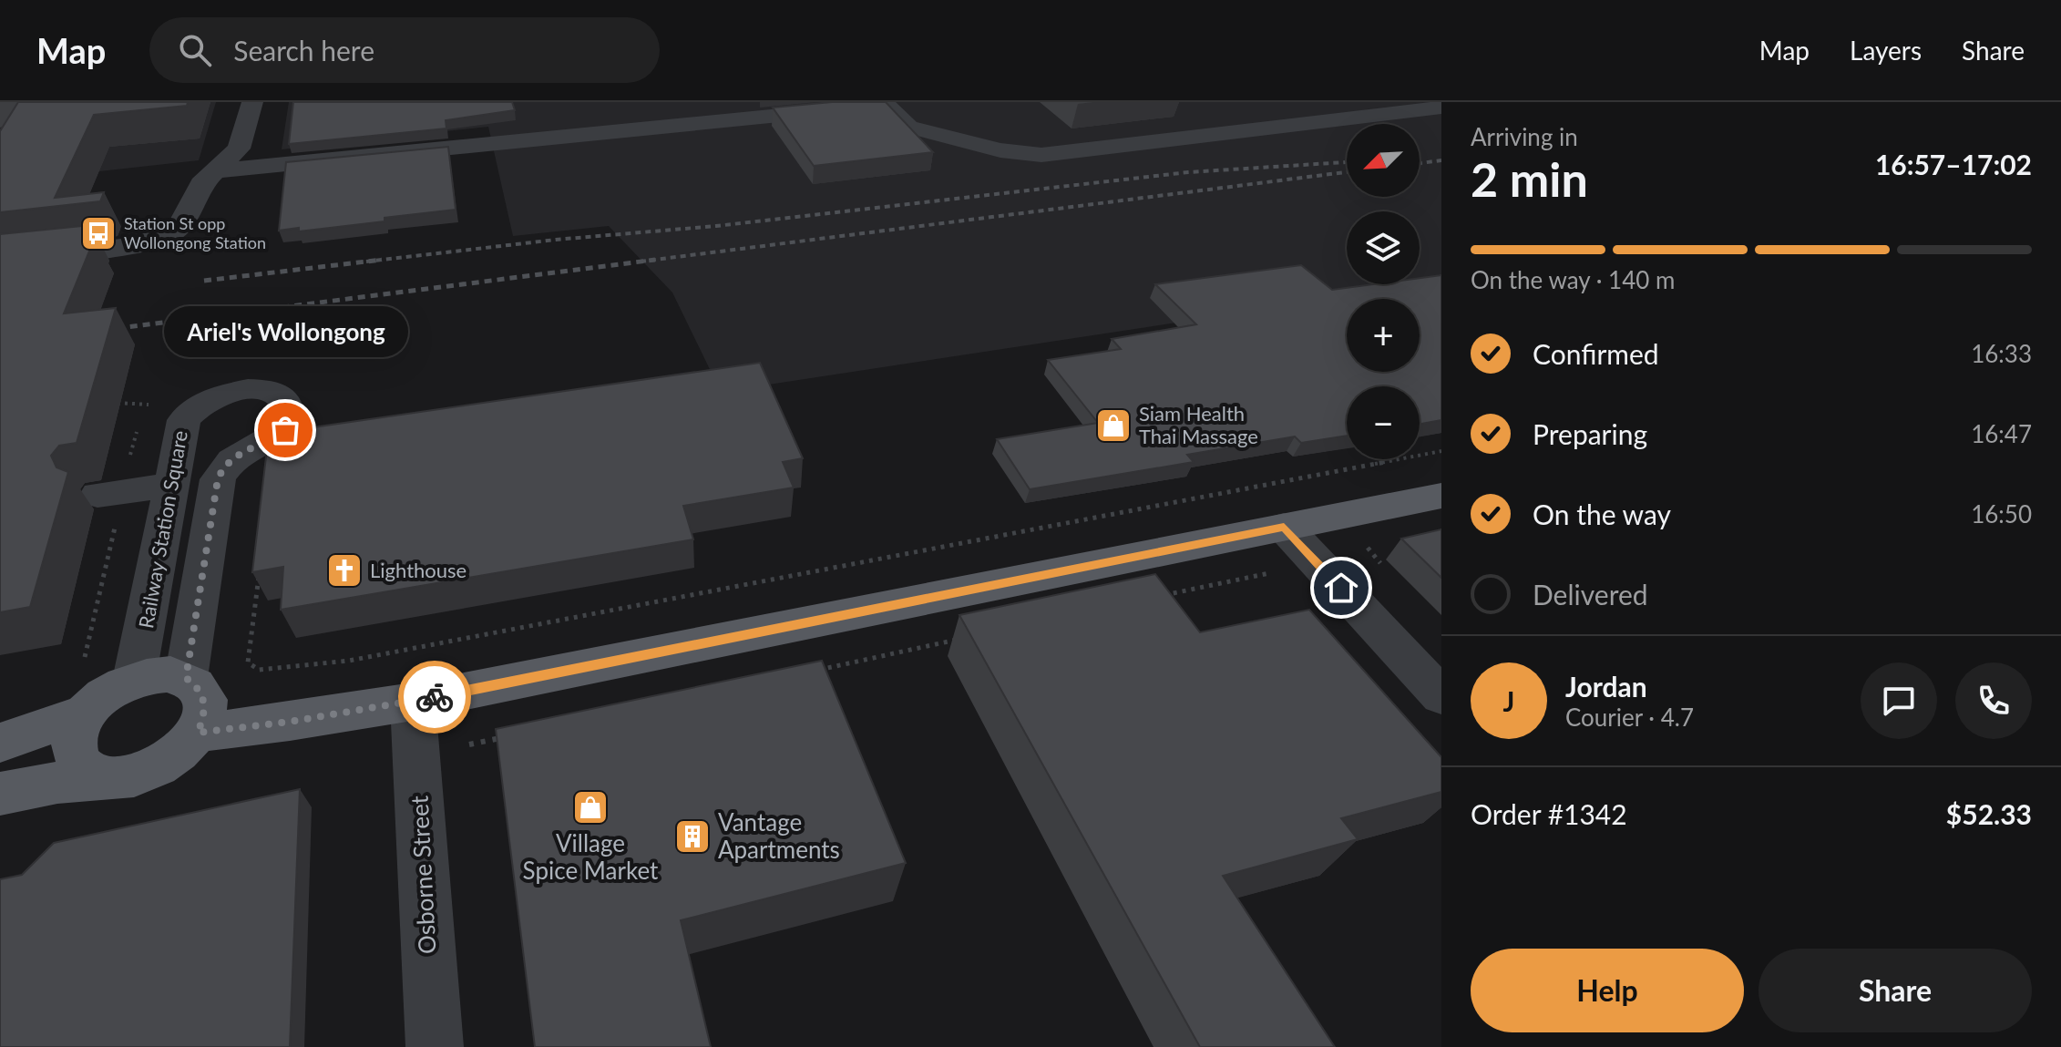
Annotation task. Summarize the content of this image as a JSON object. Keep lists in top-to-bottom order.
{
  "streets": {
    "street": ["Railway Station Square", "Osborne Street"]
  },
  "places": {
    "bus stop": ["Station St opp Wollongong Station"],
    "shop": ["Siam Health Thai Massage", "Village Spice Market"],
    "other": ["Ariel's Wollongong"],
    "church": ["Lighthouse"],
    "building": ["Vantage Apartments"]
  },
  "north": "bottom left",
  "page": {
    "header": "Map",
    "search": "Search here",
    "nav": ["Map", "Layers", "Share"],
    "heading": ["2 min", "Arriving in", "16:57–17:02"],
    "panel": [
      "Jordan",
      "Courier · 4.7",
      "Order #1342",
      "$52.33"
    ],
    "map_buttons": ["+", "−"],
    "bar": "On the way · 140 m",
    "bubble": "Ariel's Wollongong",
    "list": [
      ["Confirmed", "16:33"],
      ["Preparing", "16:47"],
      ["On the way", "16:50"],
      "Delivered"
    ],
    "round": "J",
    "buttons": ["Help", "Share"]
  }
}
